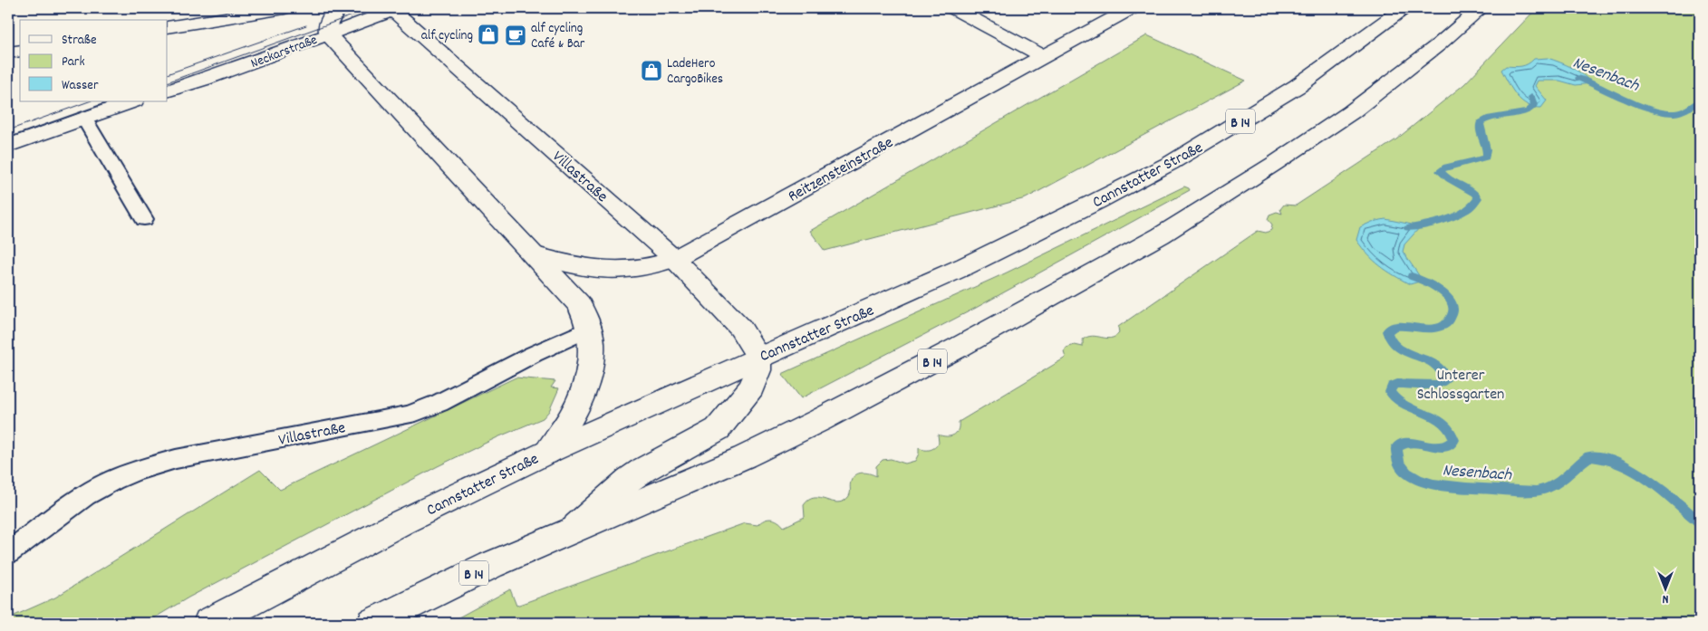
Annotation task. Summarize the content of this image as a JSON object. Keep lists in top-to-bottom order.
{
  "streets": {
    "street": [
      "Neckarstraße",
      "B 14",
      "Reitzensteinstraße",
      "Cannstatter Straße",
      "Villastraße"
    ]
  },
  "crossings": [
    ["Neckarstraße", "Villastraße"],
    ["Reitzensteinstraße", "Villastraße"],
    ["Cannstatter Straße", "Villastraße"]
  ],
  "water": ["Nesenbach"],
  "parks": ["Unterer Schlossgarten"],
  "places": {
    "shop": ["alf cycling", "LadeHero CargoBikes"],
    "cafe": ["alf cycling Café & Bar"]
  },
  "legend": ["Straße", "Park", "Wasser"],
  "north": "bottom"
}
